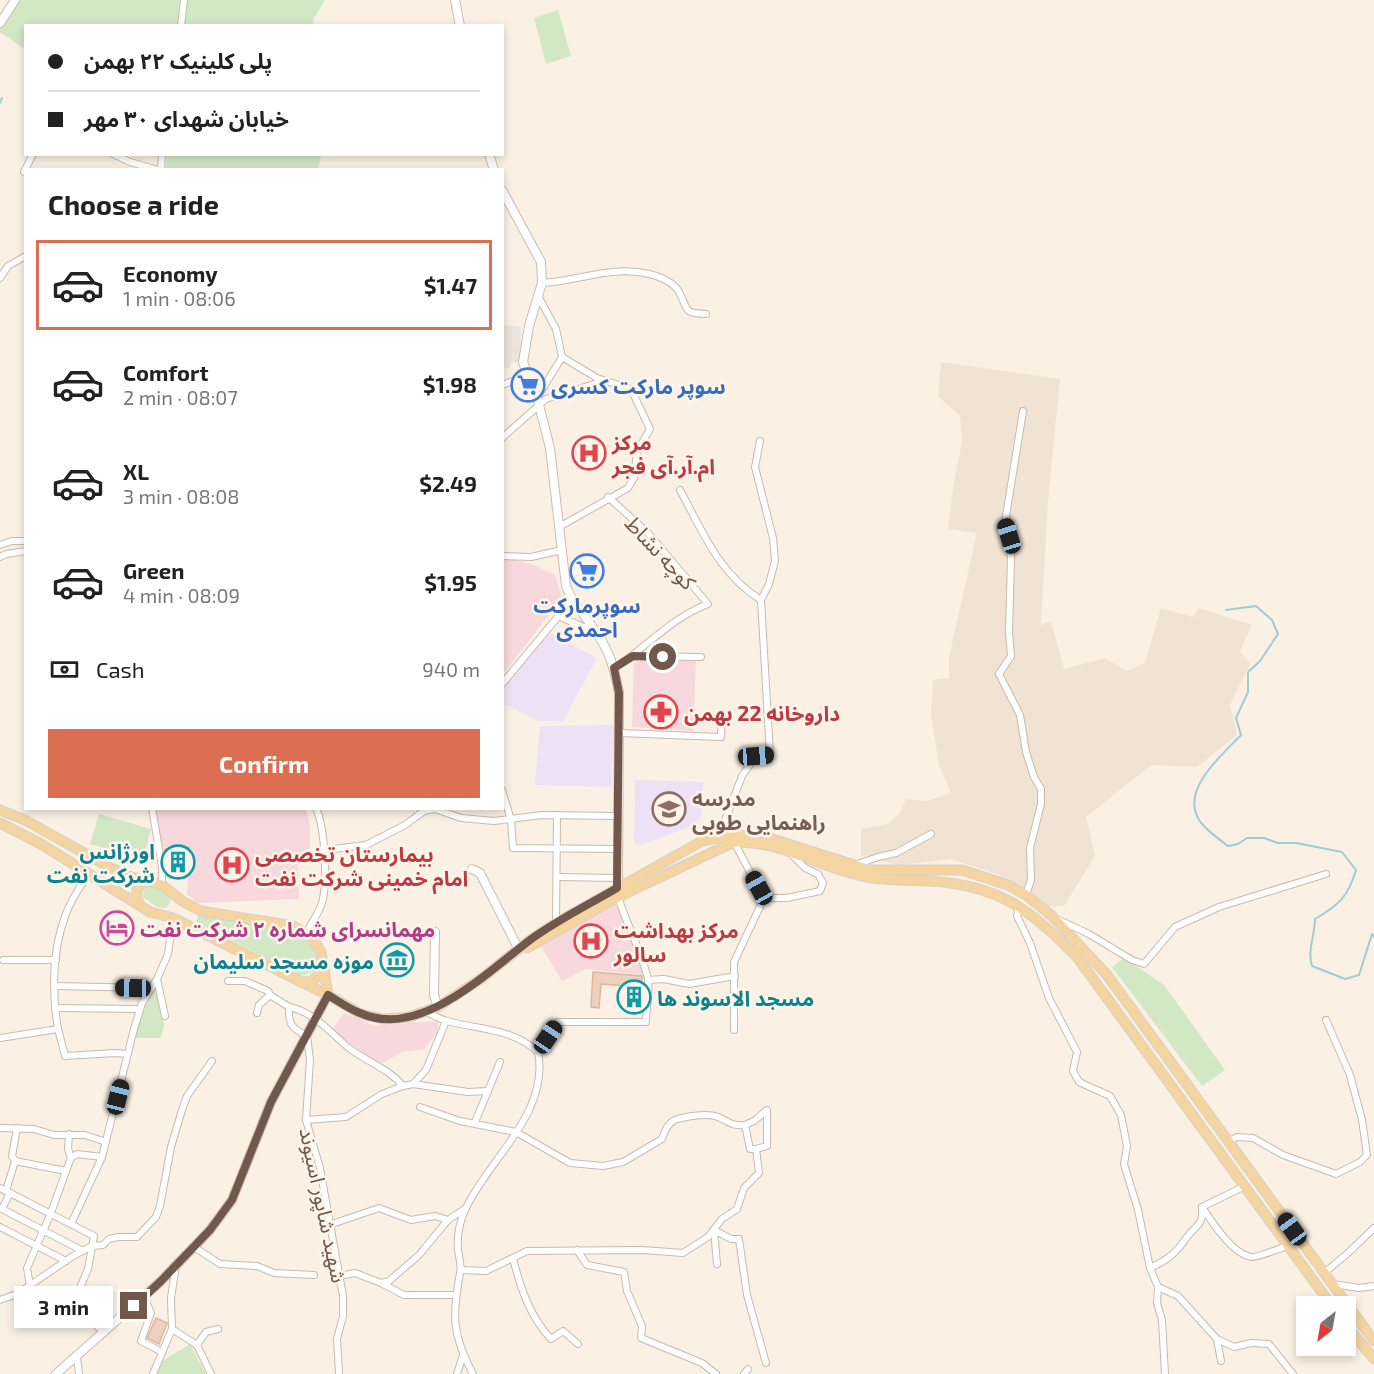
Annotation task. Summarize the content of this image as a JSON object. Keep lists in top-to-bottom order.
{
  "streets": {
    "street": ["کوچه نشاط", "شهید شاپور اسیوند"]
  },
  "places": {
    "supermarket": ["سوپر مارکت کسری", "سوپرمارکت احمدی"],
    "hospital": ["مرکز ام.آر.آی فجر", "بیمارستان تخصصی امام خمینی شرکت نفت", "مرکز بهداشت سالور"],
    "pharmacy": ["داروخانه 22 بهمن"],
    "school or university": ["مدرسه راهنمایی طوبی"],
    "building": ["اورژانس شرکت نفت", "مسجد الاسوند ها"],
    "hotel": ["مهمانسرای شماره ۲ شرکت نفت"],
    "museum": ["موزه مسجد سلیمان"]
  },
  "north": "bottom left",
  "page": {
    "banner": ["پلی کلینیک ۲۲ بهمن", "خیابان شهدای ۳۰ مهر"],
    "heading": "Choose a ride",
    "list": [
      {
        "name": "Economy",
        "note": "1 min · 08:06",
        "value": "$1.47"
      },
      {
        "name": "Comfort",
        "note": "2 min · 08:07",
        "value": "$1.98"
      },
      {
        "name": "XL",
        "note": "3 min · 08:08",
        "value": "$2.49"
      },
      {
        "name": "Green",
        "note": "4 min · 08:09",
        "value": "$1.95"
      }
    ],
    "pay": ["Cash", "940 m"],
    "buttons": "Confirm",
    "bubble": "3 min"
  }
}
